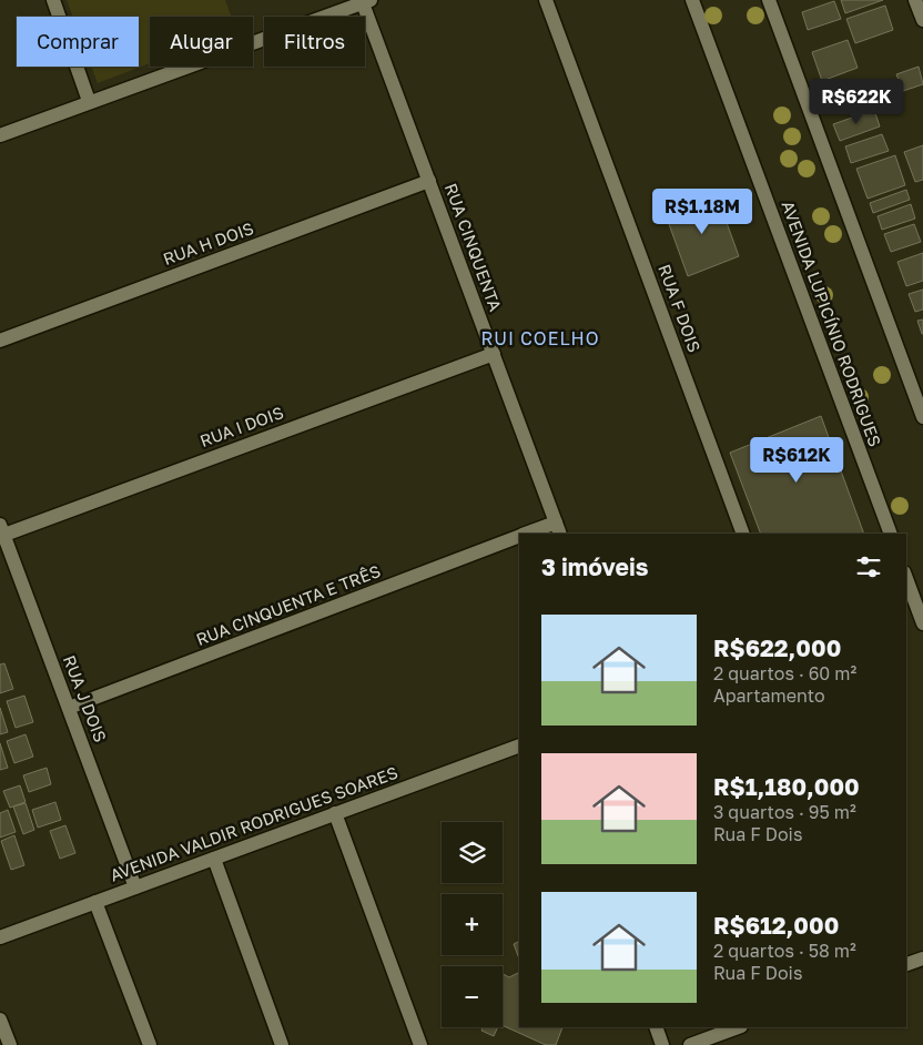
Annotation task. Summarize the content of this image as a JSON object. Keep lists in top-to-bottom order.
{
  "streets": {
    "street": [
      "RUA H DOIS",
      "RUA CINQUENTA",
      "RUA F DOIS",
      "AVENIDA LUPICÍNIO RODRIGUES",
      "RUA I DOIS",
      "RUA CINQUENTA E TRÊS",
      "RUA J DOIS",
      "AVENIDA VALDIR RODRIGUES SOARES"
    ]
  },
  "crossings": [
    ["RUA H DOIS", "RUA CINQUENTA"],
    ["RUA CINQUENTA", "RUA I DOIS"],
    ["RUA CINQUENTA", "RUA CINQUENTA E TRÊS"],
    ["RUA I DOIS", "RUA J DOIS"],
    ["RUA CINQUENTA E TRÊS", "RUA J DOIS"],
    ["RUA J DOIS", "AVENIDA VALDIR RODRIGUES SOARES"]
  ],
  "districts": ["RUI COELHO"],
  "page": {
    "chip": ["Comprar", "Alugar", "Filtros"],
    "price": ["R$622K", "R$1.18M", "R$612K"],
    "heading": "3 imóveis",
    "list": [
      {
        "name": "R$622,000",
        "note": "2 quartos · 60 m² · Apartamento"
      },
      {
        "name": "R$1,180,000",
        "note": "3 quartos · 95 m² · Rua F Dois"
      },
      {
        "name": "R$612,000",
        "note": "2 quartos · 58 m² · Rua F Dois"
      }
    ],
    "map_buttons": ["+", "−"]
  }
}
